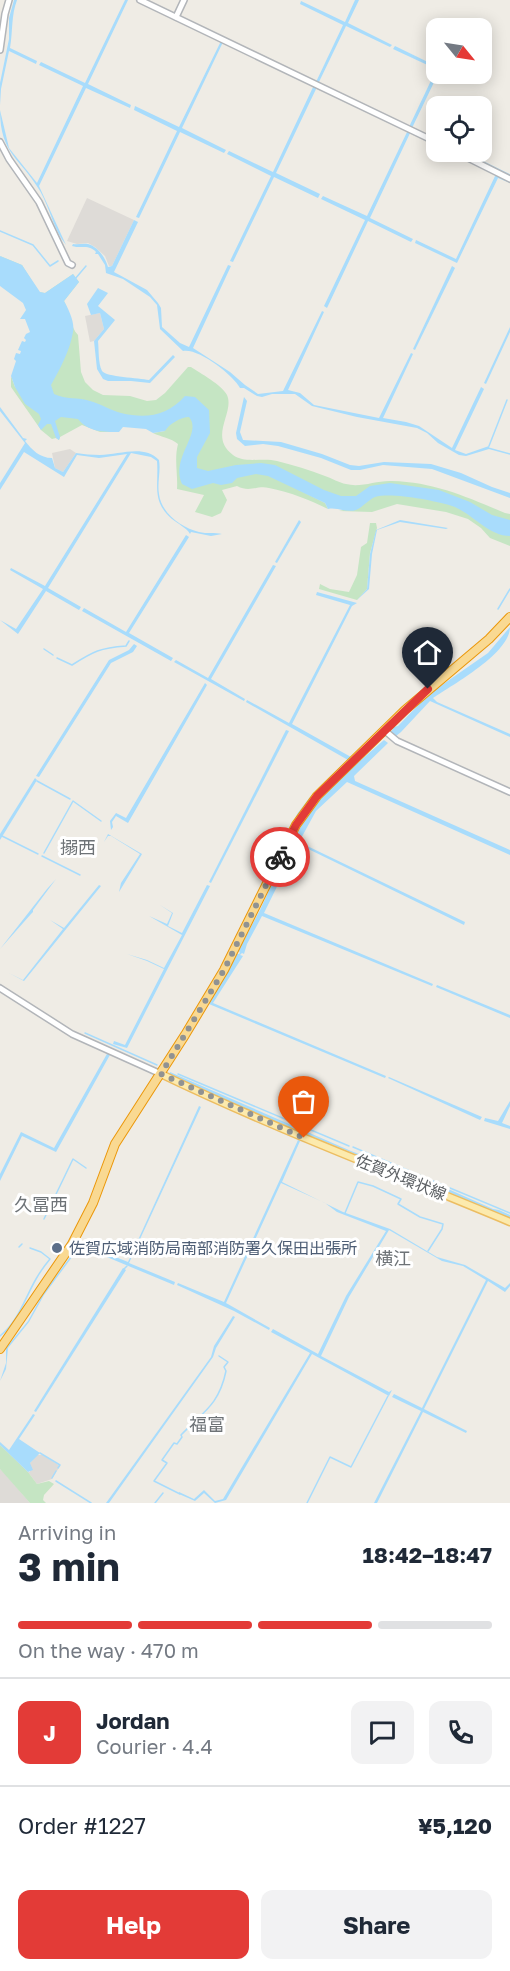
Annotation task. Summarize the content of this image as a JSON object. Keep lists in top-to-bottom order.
{
  "streets": {
    "main road": ["佐賀外環状線"]
  },
  "districts": [
    "搦西",
    "久冨西",
    "横江",
    "福富"
  ],
  "places": ["佐賀広域消防局南部消防署久保田出張所"],
  "north": "bottom right",
  "page": {
    "heading": ["3 min", "Arriving in", "18:42–18:47"],
    "panel": [
      "Jordan",
      "Courier · 4.4",
      "Order #1227",
      "¥5,120"
    ],
    "bar": "On the way · 470 m",
    "round": "J",
    "buttons": ["Help", "Share"]
  }
}
